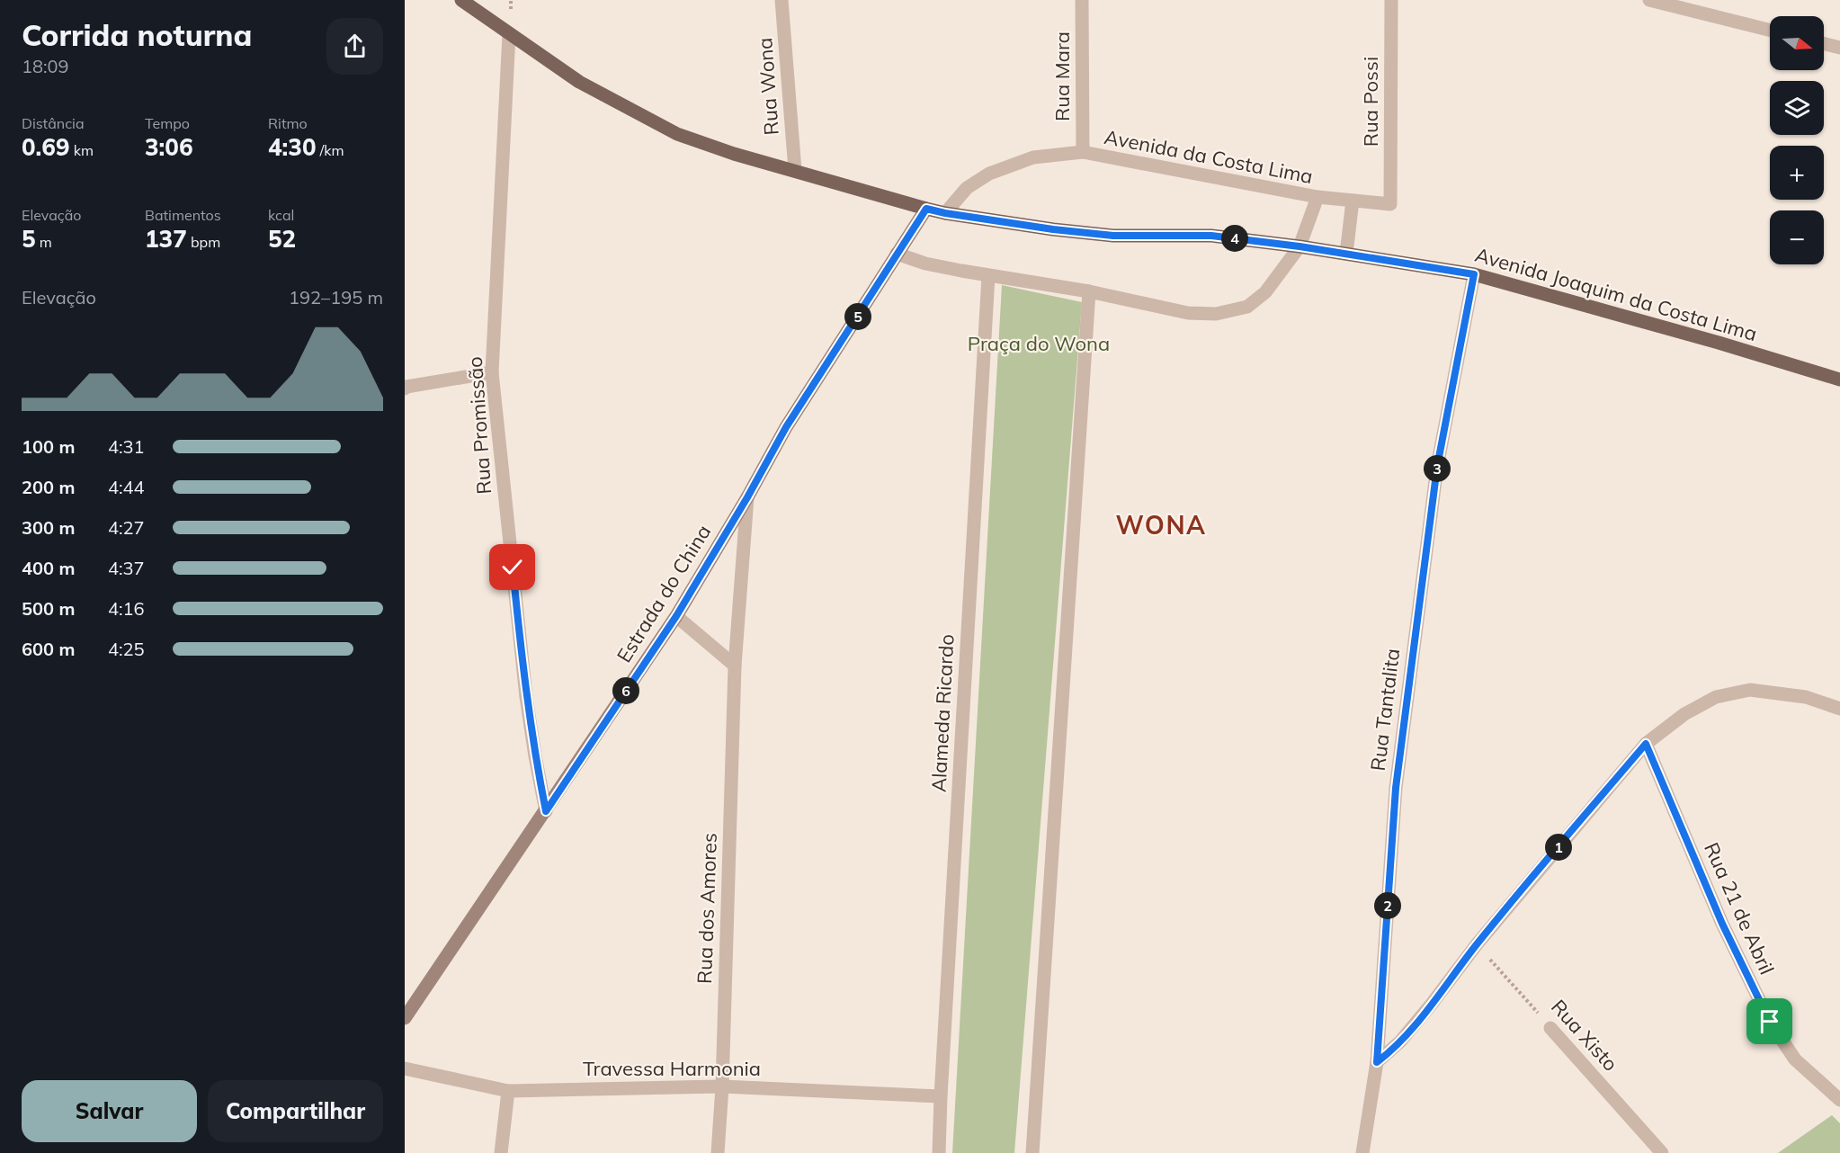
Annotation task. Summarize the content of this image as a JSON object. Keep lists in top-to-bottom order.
{
  "streets": {
    "main road": ["Avenida Joaquim da Costa Lima", "Estrada do China"],
    "street": [
      "Rua Mara",
      "Rua Wona",
      "Rua Possi",
      "Avenida da Costa Lima",
      "Rua Promissão",
      "Rua Tantalita",
      "Alameda Ricardo",
      "Rua dos Amores",
      "Rua 21 de Abril",
      "Rua Xisto",
      "Travessa Harmonia"
    ]
  },
  "crossings": [
    ["Rua Mara", "Avenida da Costa Lima"],
    ["Rua Wona", "Avenida Joaquim da Costa Lima"],
    ["Avenida da Costa Lima", "Avenida Joaquim da Costa Lima"],
    ["Avenida da Costa Lima", "Estrada do China"],
    ["Avenida da Costa Lima", "Alameda Ricardo"],
    ["Avenida Joaquim da Costa Lima", "Rua Promissão"],
    ["Avenida Joaquim da Costa Lima", "Estrada do China"],
    ["Avenida Joaquim da Costa Lima", "Rua Tantalita"],
    ["Rua Promissão", "Estrada do China"],
    ["Estrada do China", "Rua dos Amores"],
    ["Alameda Ricardo", "Travessa Harmonia"],
    ["Rua dos Amores", "Travessa Harmonia"]
  ],
  "districts": ["WONA"],
  "parks": ["Praça do Wona"],
  "north": "right",
  "page": {
    "heading": ["Corrida noturna", "18:09"],
    "map_buttons": ["+", "−"],
    "stats": [
      ["Distância", "0.69 km"],
      ["Tempo", "3:06"],
      ["Ritmo", "4:30 /km"],
      ["Elevação", "5 m"],
      ["Batimentos", "137 bpm"],
      ["kcal", "52"]
    ],
    "pins": [
      "4",
      "5",
      "3",
      "6",
      "1",
      "2"
    ],
    "chart": ["Elevação", "192–195 m"],
    "list": [
      {
        "name": "100 m",
        "note": "4:31"
      },
      {
        "name": "200 m",
        "note": "4:44"
      },
      {
        "name": "300 m",
        "note": "4:27"
      },
      {
        "name": "400 m",
        "note": "4:37"
      },
      {
        "name": "500 m",
        "note": "4:16"
      },
      {
        "name": "600 m",
        "note": "4:25"
      }
    ],
    "buttons": ["Salvar", "Compartilhar"]
  }
}
